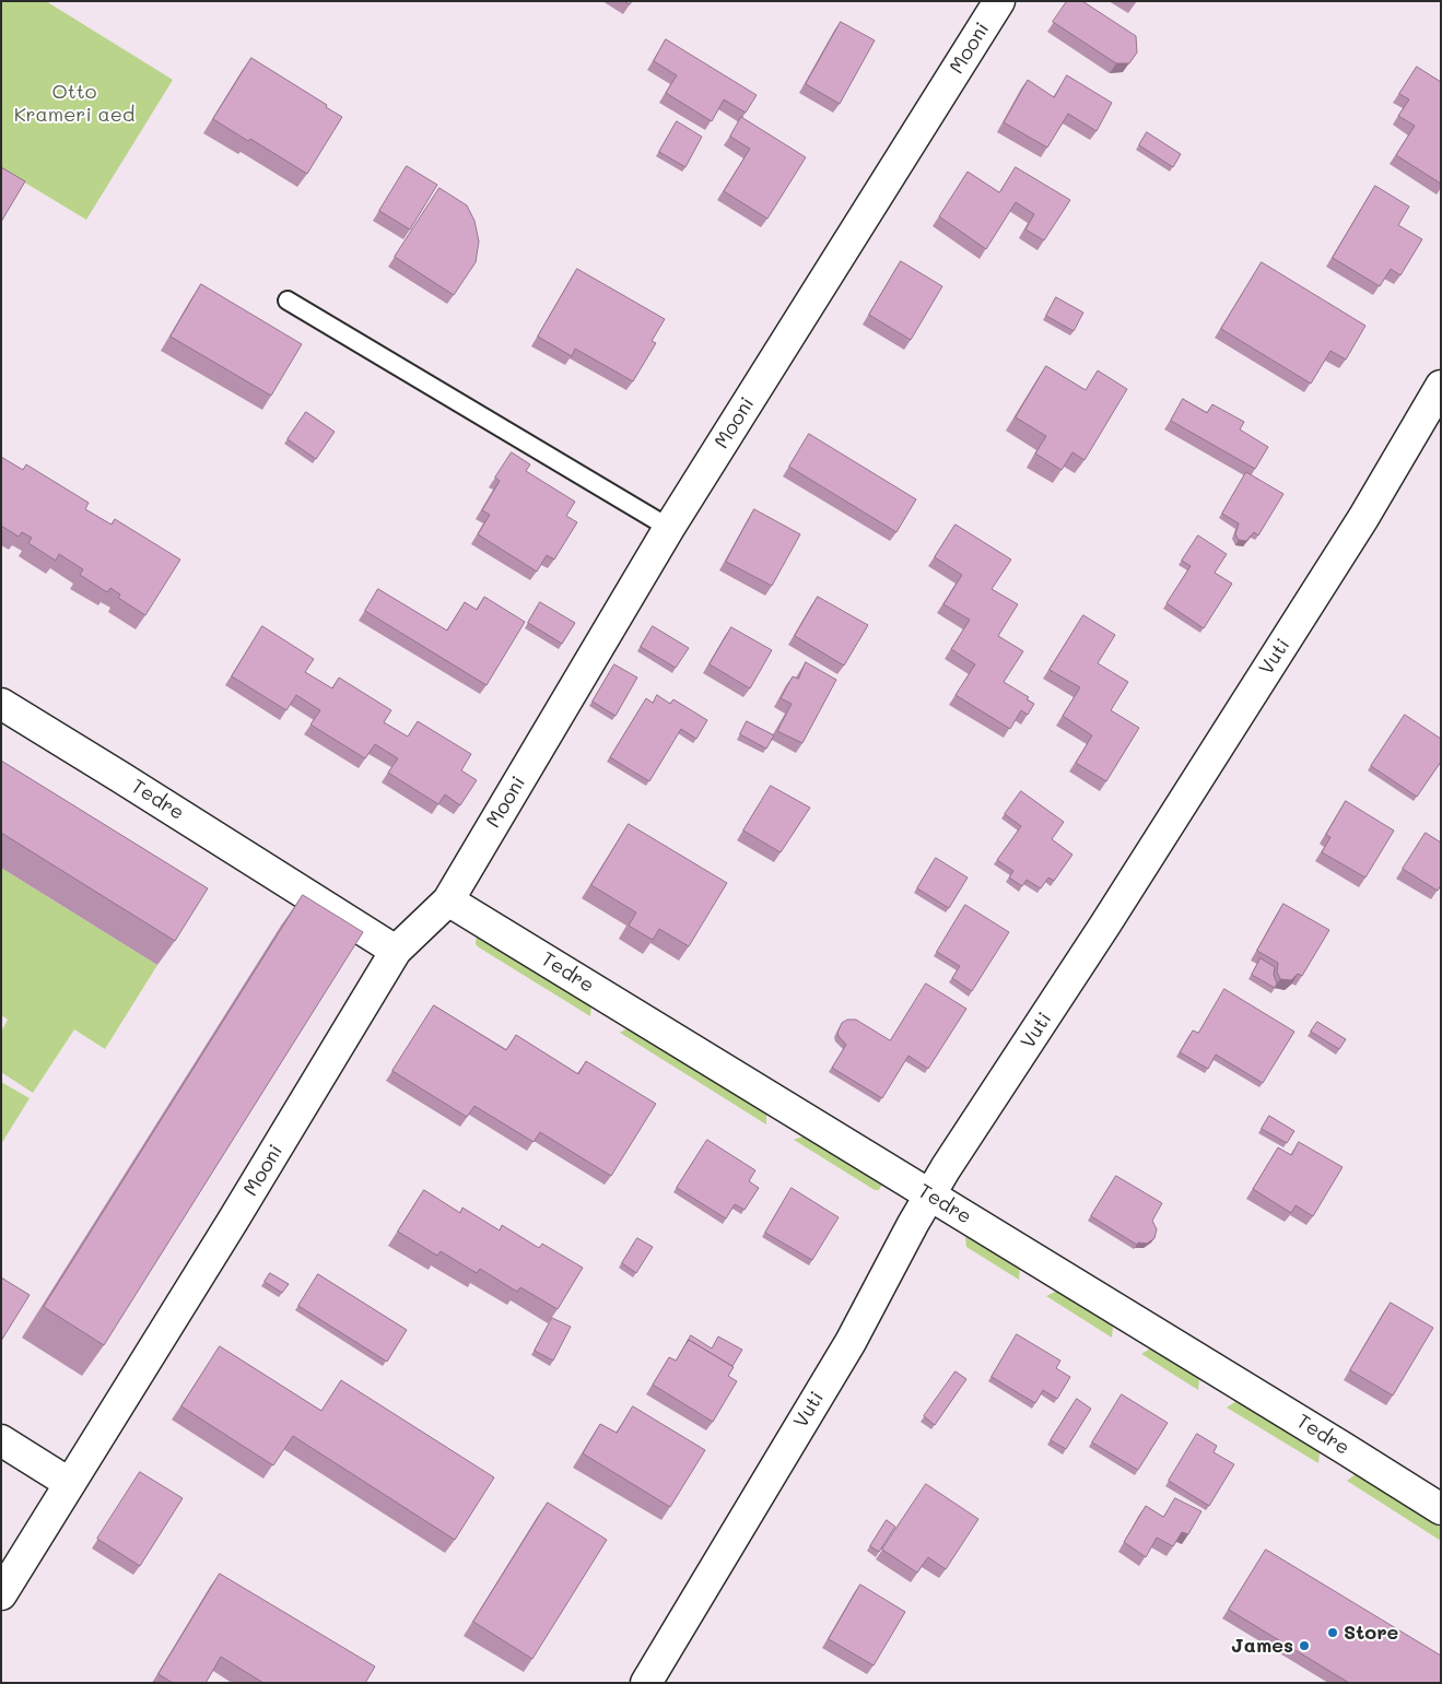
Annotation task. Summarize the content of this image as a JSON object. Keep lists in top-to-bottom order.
{
  "streets": {
    "street": ["Mooni", "Vuti", "Tedre"]
  },
  "crossings": [
    ["Mooni", "Tedre"],
    ["Vuti", "Tedre"]
  ],
  "parks": ["Otto Krameri aed"],
  "places": ["Store", "James"]
}
